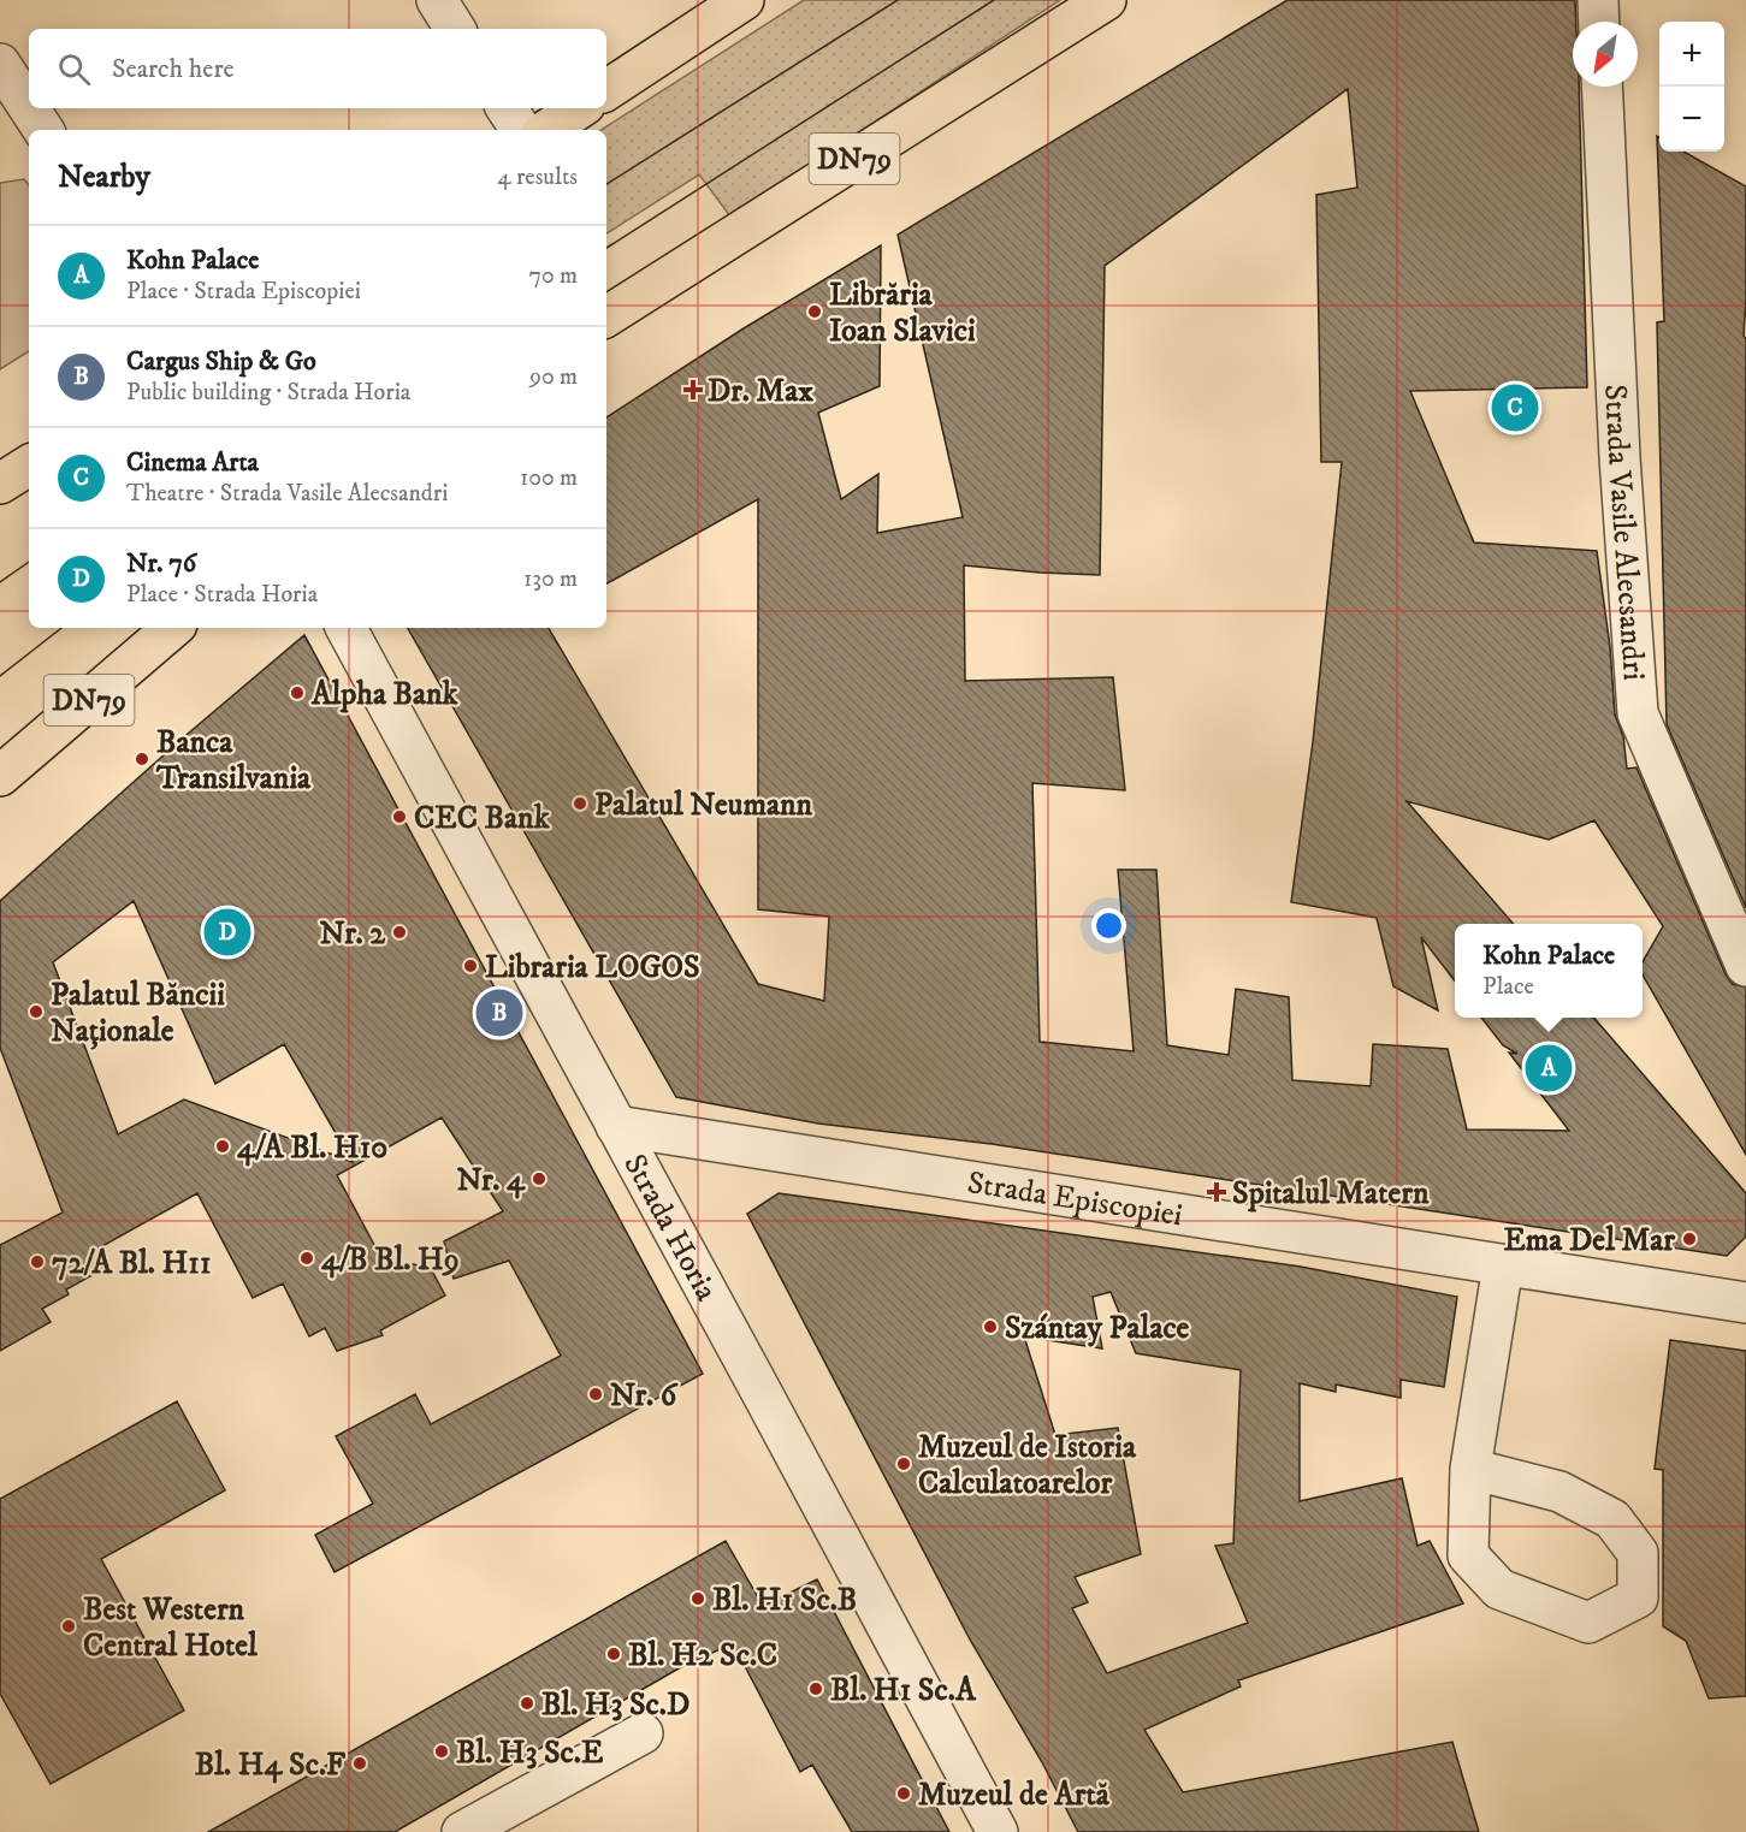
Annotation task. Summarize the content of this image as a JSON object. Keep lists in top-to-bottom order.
{
  "streets": {
    "main road": ["DN79"],
    "street": ["Strada Vasile Alecsandri", "Strada Episcopiei", "Strada Horia"]
  },
  "crossings": [
    ["Strada Episcopiei", "Strada Horia"]
  ],
  "places": {
    "other": [
      "Librăria Ioan Slavici",
      "Alpha Bank",
      "Banca Transilvania",
      "Palatul Neumann",
      "CEC Bank",
      "Nr. 2",
      "Libraria LOGOS",
      "Palatul Băncii Naționale",
      "4/A Bl. H10",
      "Nr. 4",
      "Ema Del Mar",
      "4/B Bl. H9",
      "72/A Bl. H11",
      "Szántay Palace",
      "Nr. 6",
      "Muzeul de Istoria Calculatoarelor",
      "Bl. H1 Sc.B",
      "Best Western Central Hotel",
      "Bl. H2 Sc.C",
      "Bl. H1 Sc.A",
      "Bl. H3 Sc.D",
      "Bl. H3 Sc.E",
      "Bl. H4 Sc.F",
      "Muzeul de Artă"
    ],
    "health": ["Dr. Max", "Spitalul Matern"]
  },
  "north": "bottom left",
  "page": {
    "map_buttons": ["+", "−"],
    "search": "Search here",
    "heading": ["Nearby", "4 results"],
    "list": [
      {
        "mark": "A",
        "name": "Kohn Palace",
        "note": "Place · Strada Episcopiei",
        "value": "70 m"
      },
      {
        "mark": "B",
        "name": "Cargus Ship & Go",
        "note": "Public building · Strada Horia",
        "value": "90 m"
      },
      {
        "mark": "C",
        "name": "Cinema Arta",
        "note": "Theatre · Strada Vasile Alecsandri",
        "value": "100 m"
      },
      {
        "mark": "D",
        "name": "Nr. 76",
        "note": "Place · Strada Horia",
        "value": "130 m"
      }
    ],
    "pins": [
      "C",
      "D",
      "B",
      "A"
    ],
    "popup": ["Kohn Palace", "Place"]
  }
}
